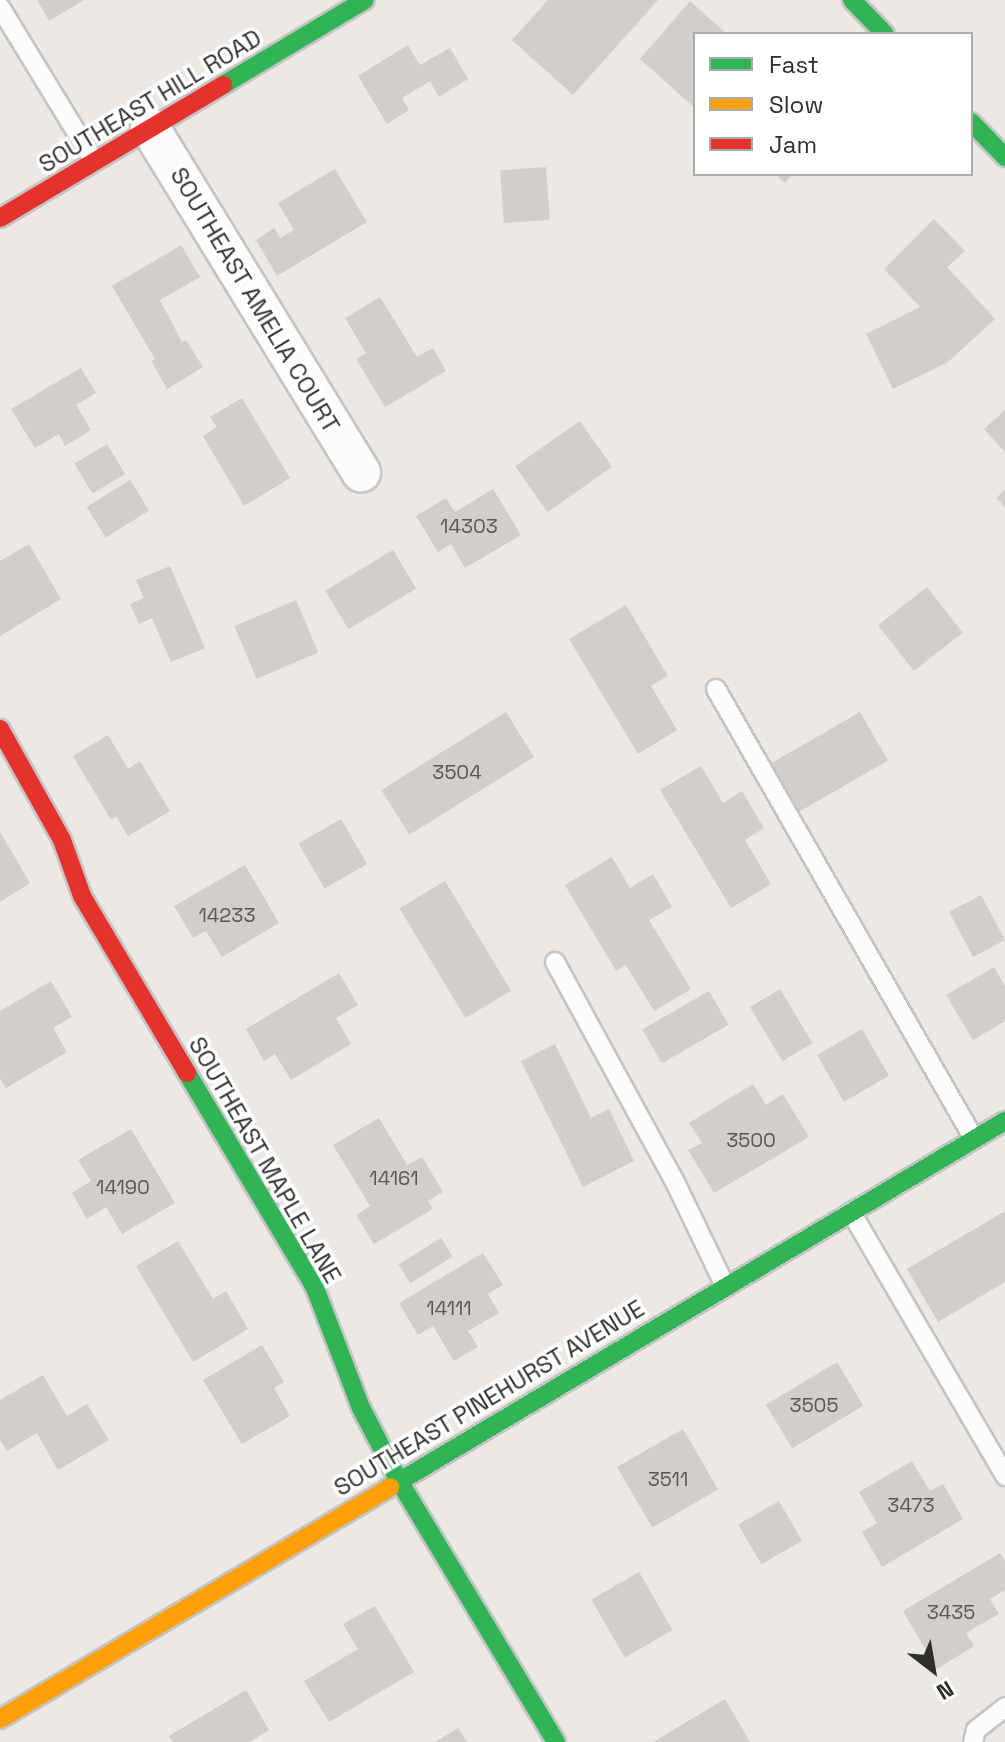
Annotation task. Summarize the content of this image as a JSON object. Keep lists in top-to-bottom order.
{
  "streets": {
    "street": [
      "SOUTHEAST HILL ROAD",
      "SOUTHEAST AMELIA COURT",
      "SOUTHEAST MAPLE LANE",
      "SOUTHEAST PINEHURST AVENUE"
    ]
  },
  "crossings": [
    ["SOUTHEAST HILL ROAD", "SOUTHEAST AMELIA COURT"],
    ["SOUTHEAST MAPLE LANE", "SOUTHEAST PINEHURST AVENUE"]
  ],
  "house_numbers": [
    "14303",
    "3504",
    "14233",
    "3500",
    "14161",
    "14190",
    "14111",
    "3505",
    "3511",
    "3473",
    "3435"
  ],
  "legend": ["Fast", "Slow", "Jam"],
  "north": "bottom right"
}
